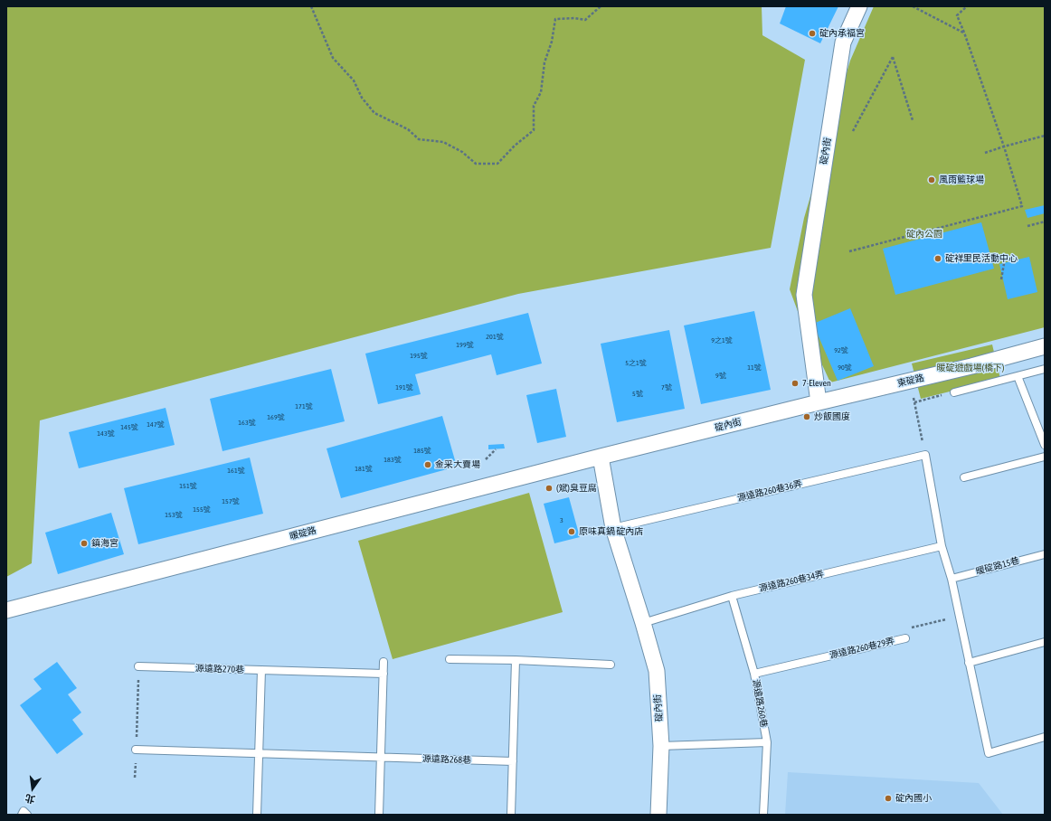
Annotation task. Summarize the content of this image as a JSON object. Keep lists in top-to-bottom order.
{
  "streets": {
    "street": ["碇內街", "東碇路", "暖碇路"],
    "lane": [
      "源遠路260巷36弄",
      "暖碇路15巷",
      "源遠路260巷34弄",
      "源遠路260巷29弄",
      "源遠路270巷",
      "源遠路260巷",
      "源遠路268巷"
    ]
  },
  "crossings": [
    ["碇內街", "東碇路"],
    ["碇內街", "源遠路260巷36弄"],
    ["碇內街", "暖碇路"],
    ["碇內街", "源遠路260巷34弄"],
    ["源遠路260巷34弄", "源遠路260巷"],
    ["源遠路260巷29弄", "源遠路260巷"]
  ],
  "parks": ["碇內公園", "暖碇遊戲場(橋下)"],
  "places": [
    "碇內承福宮",
    "風雨籃球場",
    "碇祥里民活動中心",
    "7-Eleven",
    "炒飯國度",
    "金采大賣場",
    "(斌)臭豆腐",
    "原味真鍋 碇內店",
    "鎮海宮",
    "碇內國小"
  ],
  "house_numbers": [
    "201號",
    "9之1號",
    "199號",
    "92號",
    "195號",
    "5之1號",
    "11號",
    "90號",
    "9號",
    "191號",
    "7號",
    "5號",
    "171號",
    "169號",
    "163號",
    "147號",
    "145號",
    "143號",
    "185號",
    "183號",
    "181號",
    "161號",
    "151號",
    "157號",
    "155號",
    "153號",
    "3"
  ],
  "north": "bottom"
}
